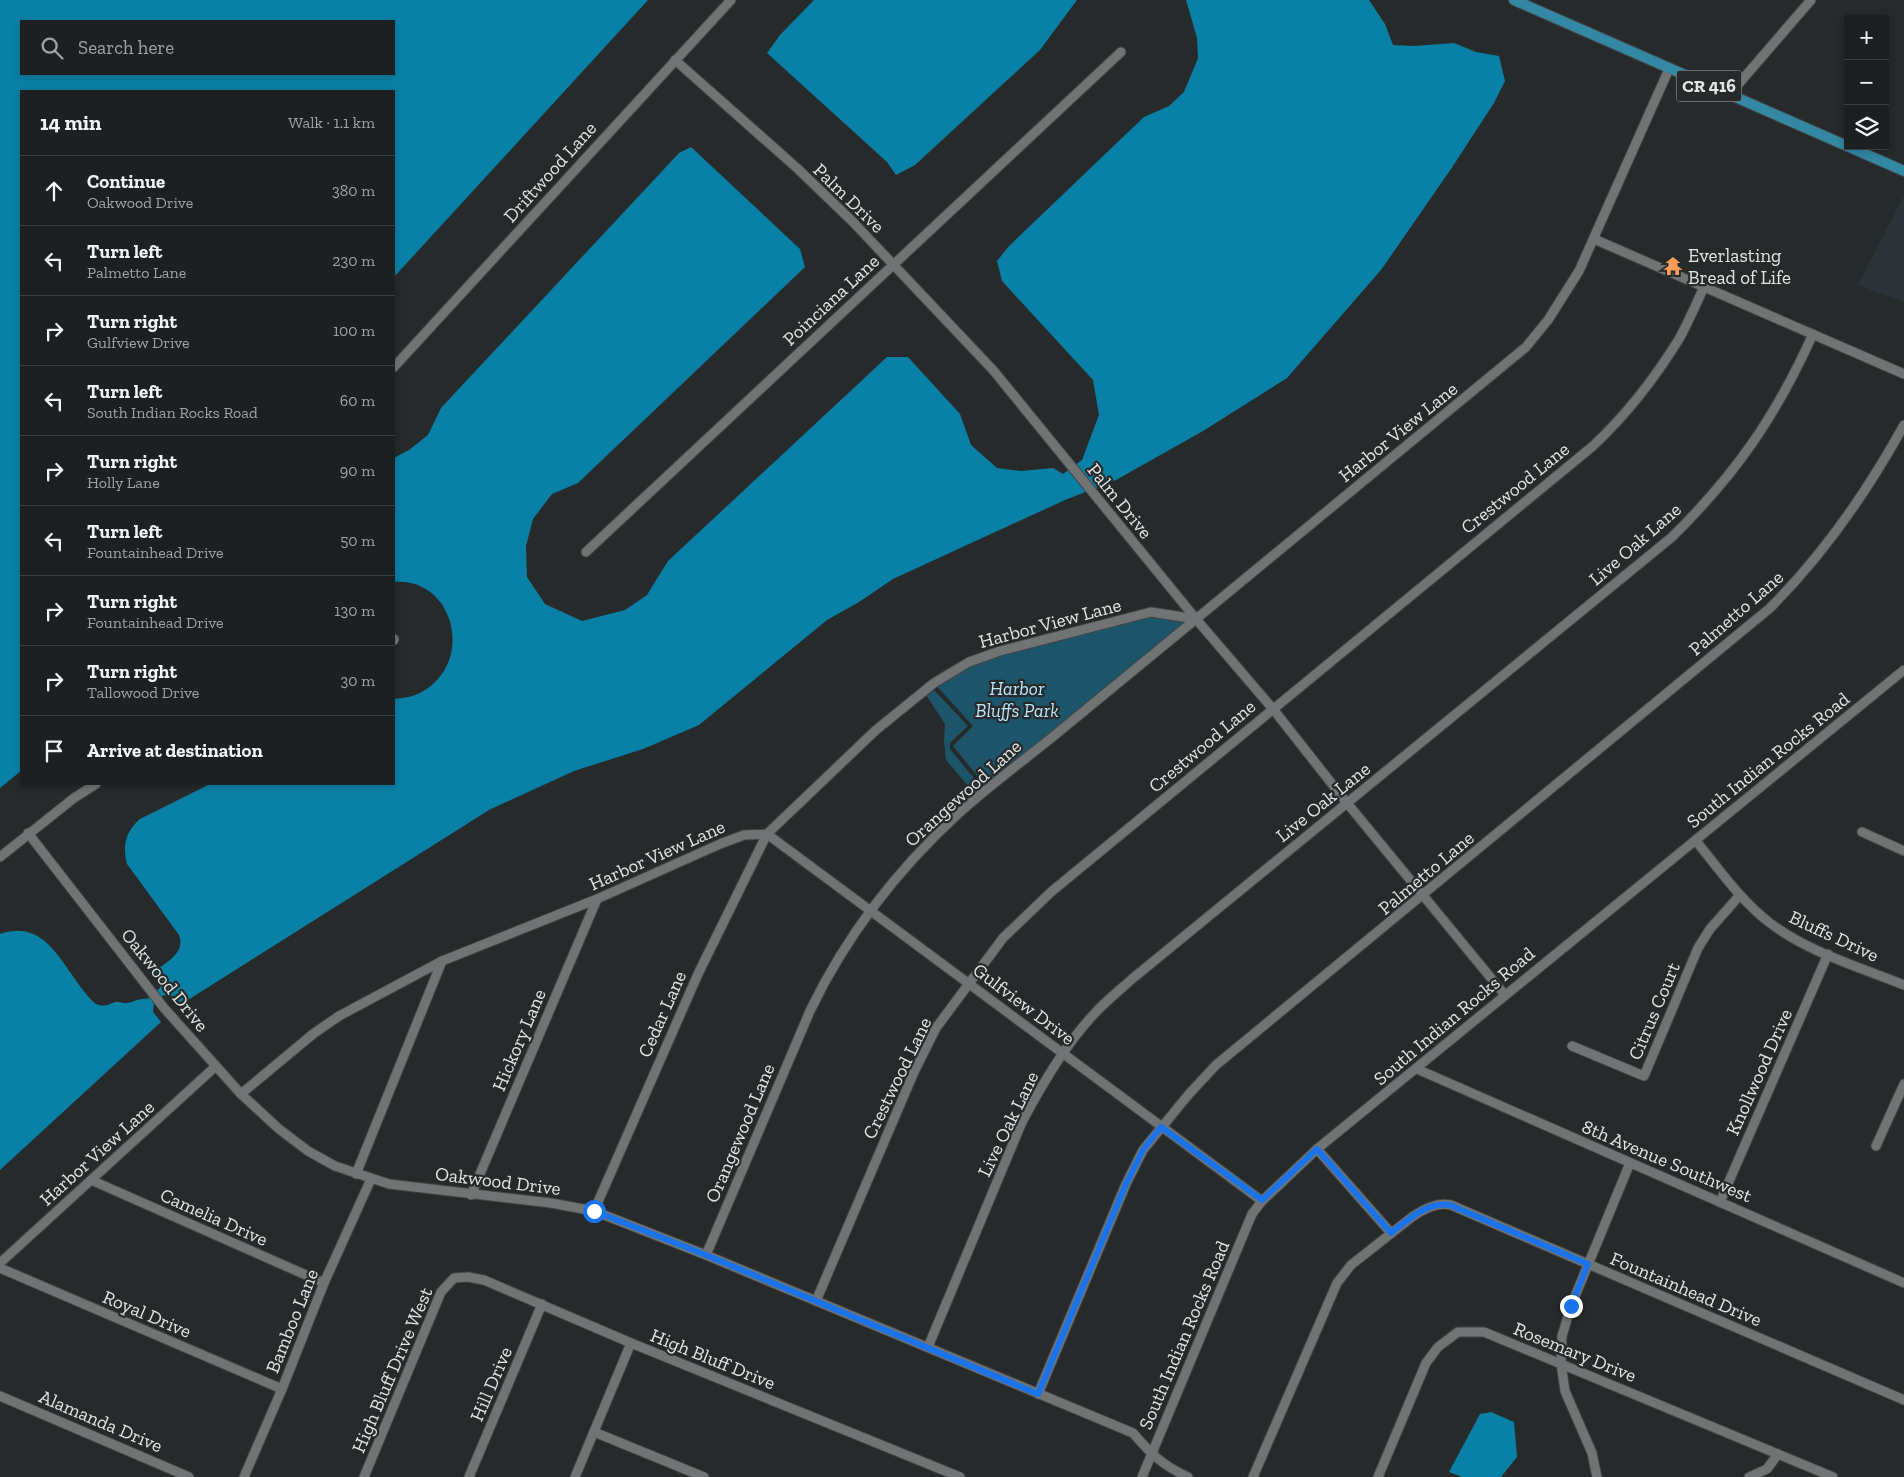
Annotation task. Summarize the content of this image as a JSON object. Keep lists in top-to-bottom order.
{
  "streets": {
    "main road": ["CR 416"],
    "street": [
      "Driftwood Lane",
      "Palm Drive",
      "Poinciana Lane",
      "Harbor View Lane",
      "Crestwood Lane",
      "Live Oak Lane",
      "Palmetto Lane",
      "South Indian Rocks Road",
      "Orangewood Lane",
      "Bluffs Drive",
      "Oakwood Drive",
      "Gulfview Drive",
      "Citrus Court",
      "Cedar Lane",
      "Hickory Lane",
      "Knollwood Drive",
      "8th Avenue Southwest",
      "Camelia Drive",
      "Fountainhead Drive",
      "Royal Drive",
      "Bamboo Lane",
      "Rosemary Drive",
      "High Bluff Drive",
      "High Bluff Drive West",
      "Hill Drive",
      "Alamanda Drive"
    ]
  },
  "crossings": [
    ["CR 416", "Harbor View Lane"],
    ["Driftwood Lane", "Palm Drive"],
    ["Palm Drive", "Poinciana Lane"],
    ["Palm Drive", "Harbor View Lane"],
    ["Palm Drive", "Crestwood Lane"],
    ["Palm Drive", "Live Oak Lane"],
    ["Palm Drive", "Palmetto Lane"],
    ["Palm Drive", "South Indian Rocks Road"],
    ["Palm Drive", "Orangewood Lane"],
    ["Harbor View Lane", "Orangewood Lane"],
    ["Harbor View Lane", "Oakwood Drive"],
    ["Harbor View Lane", "Gulfview Drive"],
    ["Harbor View Lane", "Cedar Lane"],
    ["Harbor View Lane", "Hickory Lane"],
    ["Harbor View Lane", "Camelia Drive"],
    ["Crestwood Lane", "Oakwood Drive"],
    ["Crestwood Lane", "Gulfview Drive"],
    ["Live Oak Lane", "Oakwood Drive"],
    ["Live Oak Lane", "Gulfview Drive"],
    ["Palmetto Lane", "Oakwood Drive"],
    ["Palmetto Lane", "Gulfview Drive"],
    ["South Indian Rocks Road", "Bluffs Drive"],
    ["South Indian Rocks Road", "Oakwood Drive"],
    ["South Indian Rocks Road", "Gulfview Drive"],
    ["South Indian Rocks Road", "8th Avenue Southwest"],
    ["Orangewood Lane", "Oakwood Drive"],
    ["Orangewood Lane", "Gulfview Drive"],
    ["Bluffs Drive", "Citrus Court"],
    ["Bluffs Drive", "Knollwood Drive"],
    ["Oakwood Drive", "Cedar Lane"],
    ["Oakwood Drive", "Hickory Lane"],
    ["Oakwood Drive", "Bamboo Lane"],
    ["Gulfview Drive", "Cedar Lane"],
    ["Knollwood Drive", "8th Avenue Southwest"],
    ["Camelia Drive", "Bamboo Lane"],
    ["Royal Drive", "Bamboo Lane"],
    ["High Bluff Drive", "High Bluff Drive West"],
    ["High Bluff Drive", "Hill Drive"]
  ],
  "parks": ["Harbor Bluffs Park"],
  "places": {
    "temple": ["Everlasting Bread of Life"]
  },
  "page": {
    "map_buttons": ["+", "−"],
    "search": "Search here",
    "heading": ["14 min", "Walk · 1.1 km"],
    "list": [
      ["Continue", "Oakwood Drive", "380 m"],
      ["Turn left", "Palmetto Lane", "230 m"],
      ["Turn right", "Gulfview Drive", "100 m"],
      ["Turn left", "South Indian Rocks Road", "60 m"],
      ["Turn right", "Holly Lane", "90 m"],
      ["Turn left", "Fountainhead Drive", "50 m"],
      ["Turn right", "Fountainhead Drive", "130 m"],
      ["Turn right", "Tallowood Drive", "30 m"],
      "Arrive at destination"
    ]
  }
}
